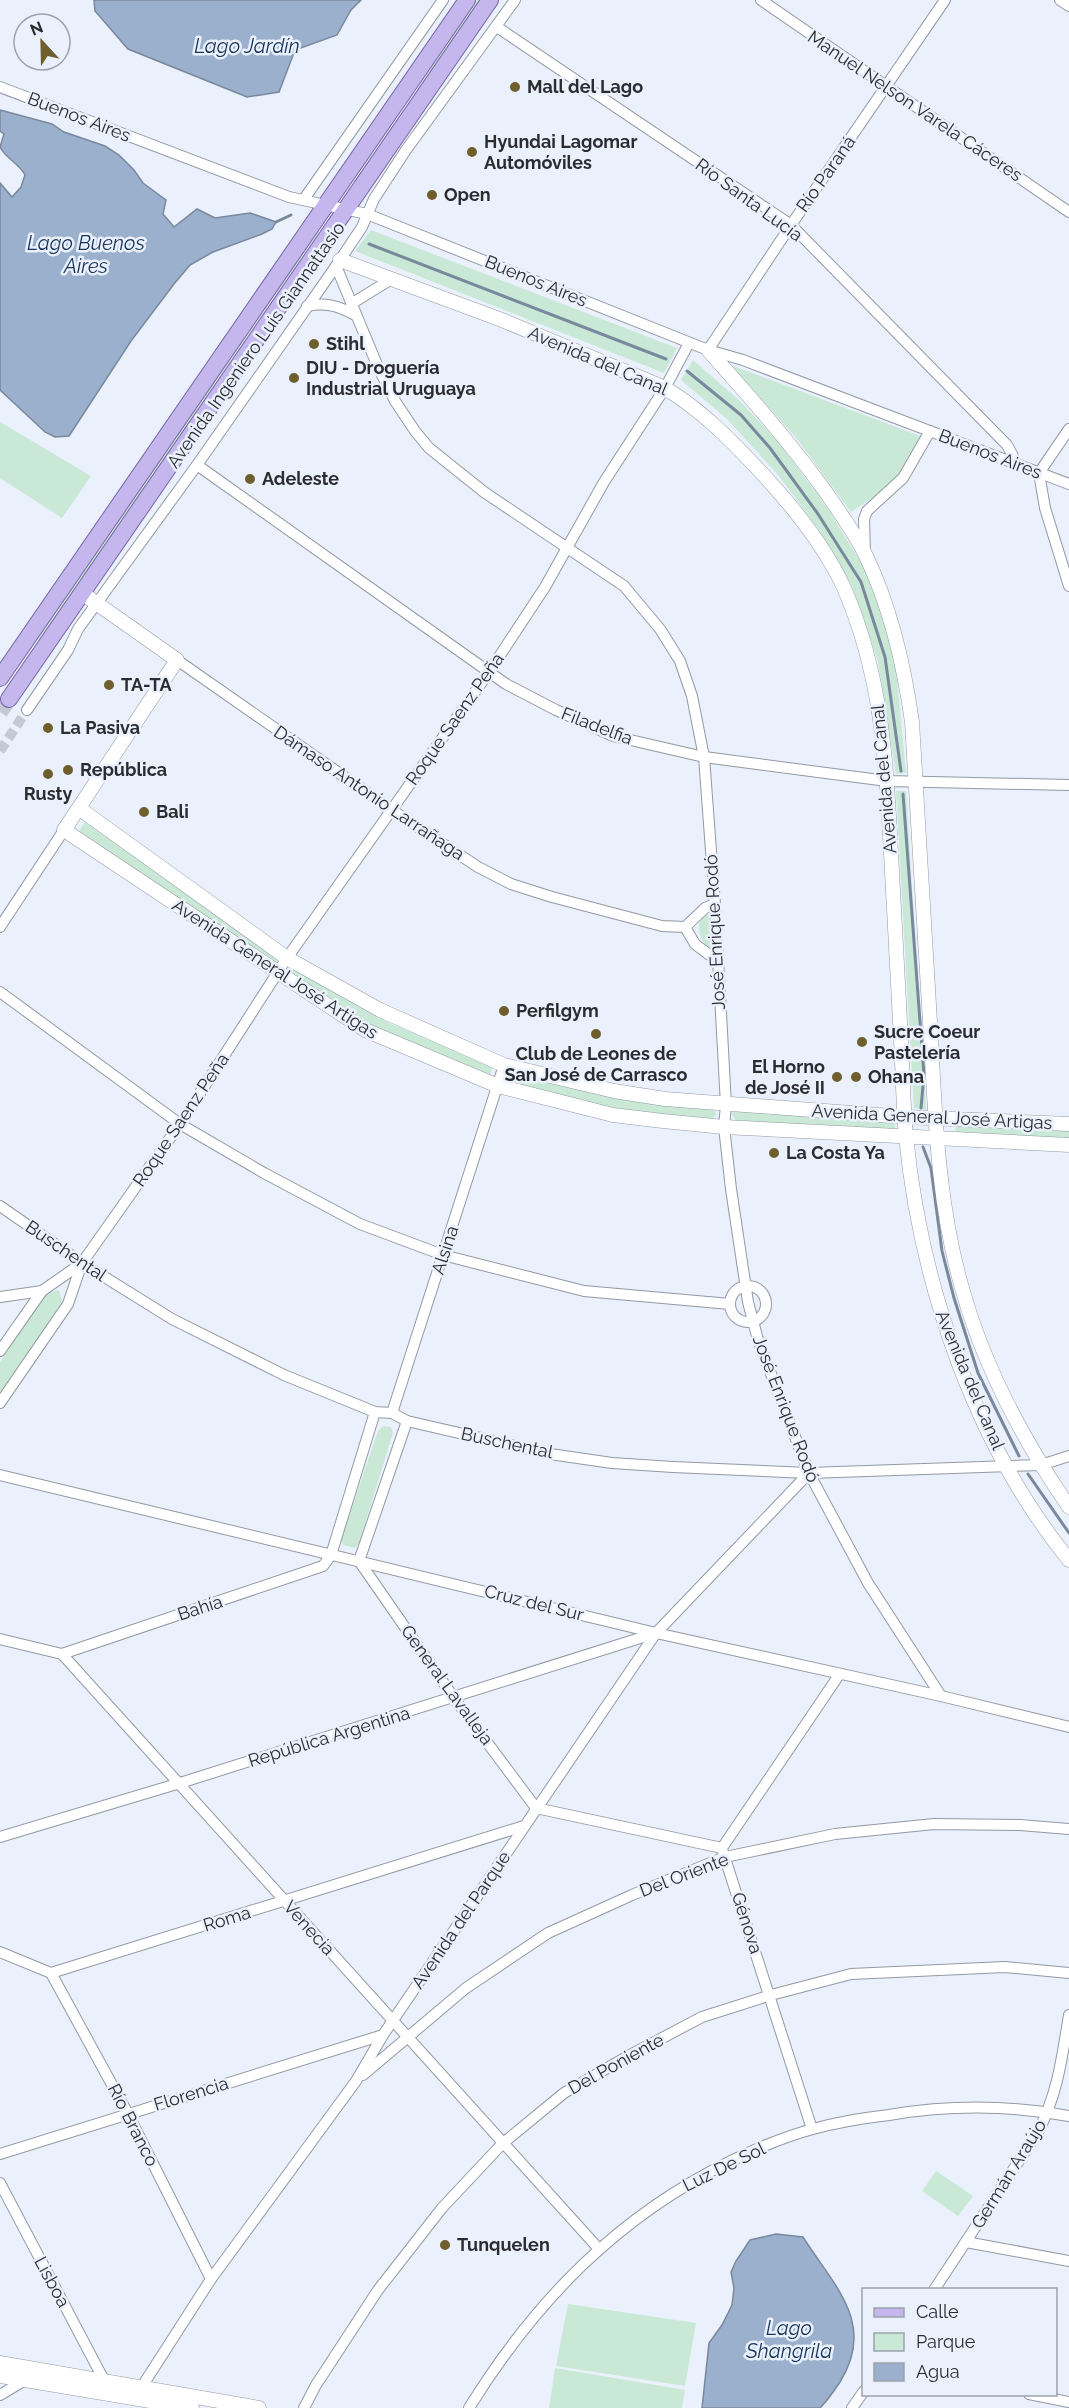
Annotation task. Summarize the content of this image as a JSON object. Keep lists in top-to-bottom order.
{
  "streets": {
    "main road": ["Avenida Ingeniero Luis Giannattasio"],
    "street": [
      "Manuel Nelson Varela Cáceres",
      "Buenos Aires",
      "Río Paraná",
      "Río Santa Lucía",
      "Avenida del Canal",
      "Roque Saenz Peña",
      "Filadelfia",
      "Dámaso Antonio Larrañaga",
      "José Enrique Rodó",
      "Avenida General José Artigas",
      "Alsina",
      "Buschental",
      "Cruz del Sur",
      "Bahía",
      "General Lavalleja",
      "República Argentina",
      "Del Oriente",
      "Roma",
      "Avenida del Parque",
      "Génova",
      "Venecia",
      "Del Poniente",
      "Florencia",
      "Río Branco",
      "Luz De Sol",
      "Germán Araújo",
      "Lisboa"
    ]
  },
  "crossings": [
    ["Manuel Nelson Varela Cáceres", "Río Paraná"],
    ["Buenos Aires", "Río Paraná"],
    ["Buenos Aires", "Río Santa Lucía"],
    ["Buenos Aires", "Avenida Ingeniero Luis Giannattasio"],
    ["Buenos Aires", "Avenida del Canal"],
    ["Buenos Aires", "Roque Saenz Peña"],
    ["Río Paraná", "Río Santa Lucía"],
    ["Río Paraná", "Avenida del Canal"],
    ["Río Santa Lucía", "Avenida Ingeniero Luis Giannattasio"],
    ["Avenida Ingeniero Luis Giannattasio", "Avenida del Canal"],
    ["Avenida Ingeniero Luis Giannattasio", "Filadelfia"],
    ["Avenida Ingeniero Luis Giannattasio", "Dámaso Antonio Larrañaga"],
    ["Avenida Ingeniero Luis Giannattasio", "José Enrique Rodó"],
    ["Avenida del Canal", "Roque Saenz Peña"],
    ["Avenida del Canal", "Filadelfia"],
    ["Avenida del Canal", "José Enrique Rodó"],
    ["Avenida del Canal", "Avenida General José Artigas"],
    ["Avenida del Canal", "Buschental"],
    ["Roque Saenz Peña", "Filadelfia"],
    ["Roque Saenz Peña", "Dámaso Antonio Larrañaga"],
    ["Roque Saenz Peña", "José Enrique Rodó"],
    ["Roque Saenz Peña", "Avenida General José Artigas"],
    ["Roque Saenz Peña", "Buschental"],
    ["Filadelfia", "José Enrique Rodó"],
    ["José Enrique Rodó", "Avenida General José Artigas"],
    ["José Enrique Rodó", "Buschental"],
    ["José Enrique Rodó", "Cruz del Sur"],
    ["José Enrique Rodó", "Avenida del Parque"],
    ["Avenida General José Artigas", "Alsina"],
    ["Alsina", "Buschental"],
    ["Buschental", "Avenida del Parque"],
    ["Cruz del Sur", "Bahía"],
    ["Cruz del Sur", "General Lavalleja"],
    ["Cruz del Sur", "República Argentina"],
    ["Cruz del Sur", "Avenida del Parque"],
    ["Bahía", "Venecia"],
    ["General Lavalleja", "República Argentina"],
    ["General Lavalleja", "Avenida del Parque"],
    ["República Argentina", "Avenida del Parque"],
    ["República Argentina", "Venecia"],
    ["Del Oriente", "Avenida del Parque"],
    ["Del Oriente", "Génova"],
    ["Del Oriente", "Venecia"],
    ["Roma", "Avenida del Parque"],
    ["Roma", "Venecia"],
    ["Roma", "Río Branco"],
    ["Avenida del Parque", "Venecia"],
    ["Avenida del Parque", "Florencia"],
    ["Avenida del Parque", "Río Branco"],
    ["Génova", "Del Poniente"],
    ["Génova", "Luz De Sol"],
    ["Venecia", "Del Poniente"],
    ["Venecia", "Luz De Sol"],
    ["Florencia", "Río Branco"],
    ["Luz De Sol", "Germán Araújo"]
  ],
  "water": ["Lago Jardín", "Lago Buenos Aires", "Lago Shangrila"],
  "places": [
    "Mall del Lago",
    "Hyundai Lagomar Automóviles",
    "Open",
    "Stihl",
    "DIU - Droguería Industrial Uruguaya",
    "Adeleste",
    "TA-TA",
    "La Pasiva",
    "República",
    "Rusty",
    "Bali",
    "Perfilgym",
    "Club de Leones de San José de Carrasco",
    "Sucre Coeur Pastelería",
    "El Horno de José II",
    "Ohana",
    "La Costa Ya",
    "Tunquelen"
  ],
  "legend": ["Calle", "Parque", "Agua"],
  "north": "top"
}
